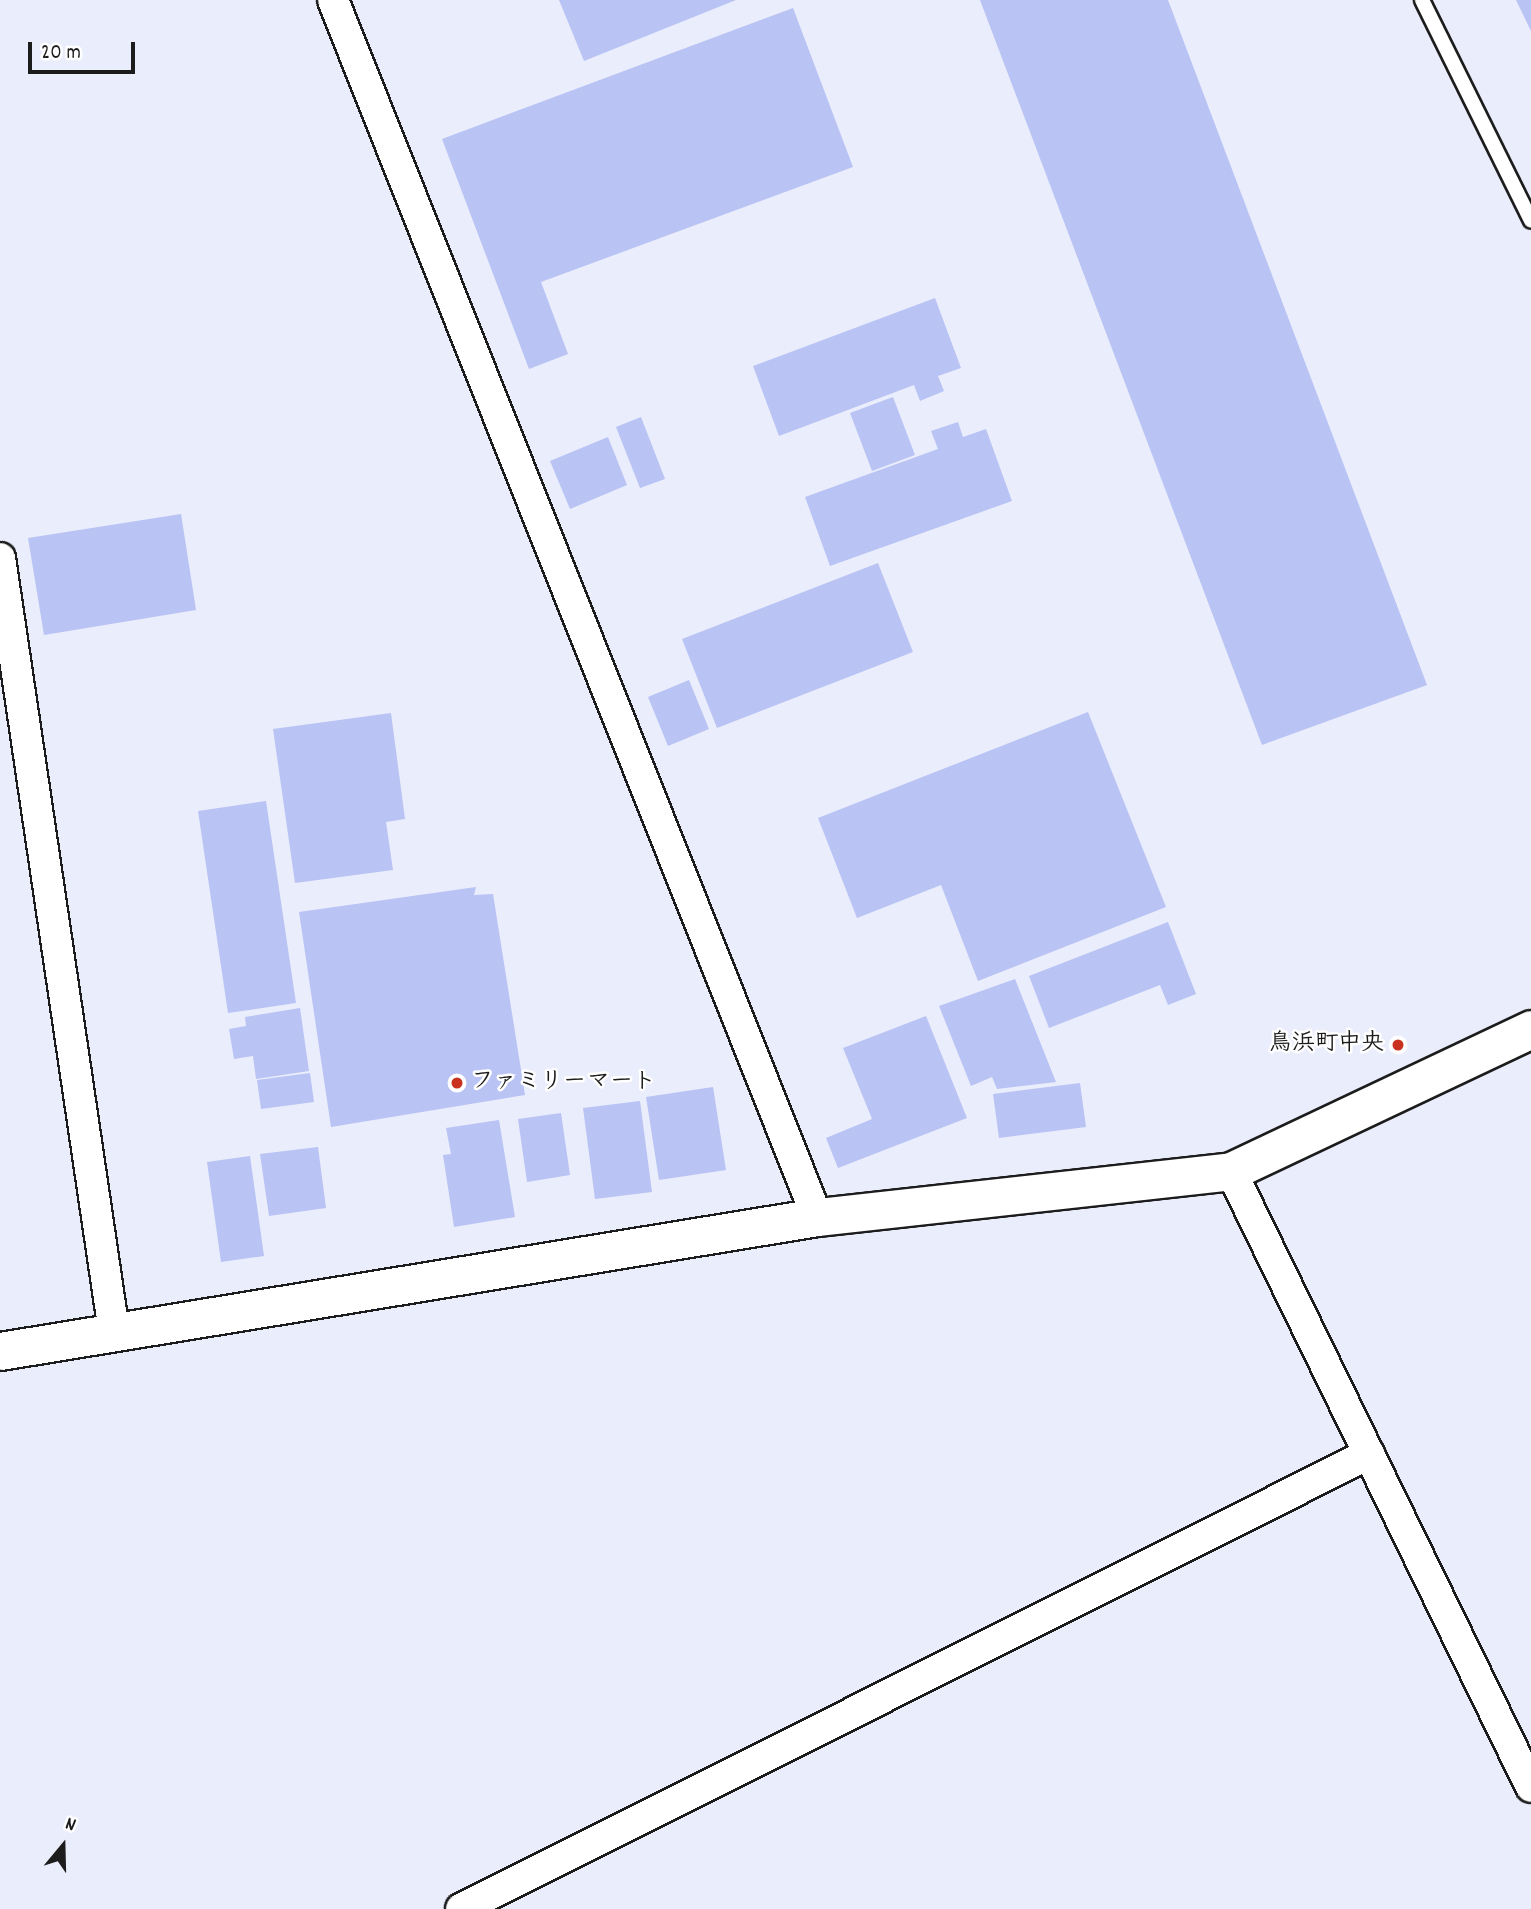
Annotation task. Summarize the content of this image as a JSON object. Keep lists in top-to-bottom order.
{
  "places": ["鳥浜町中央", "ファミリーマート"],
  "scale_bar": "20 m",
  "north": "top"
}
